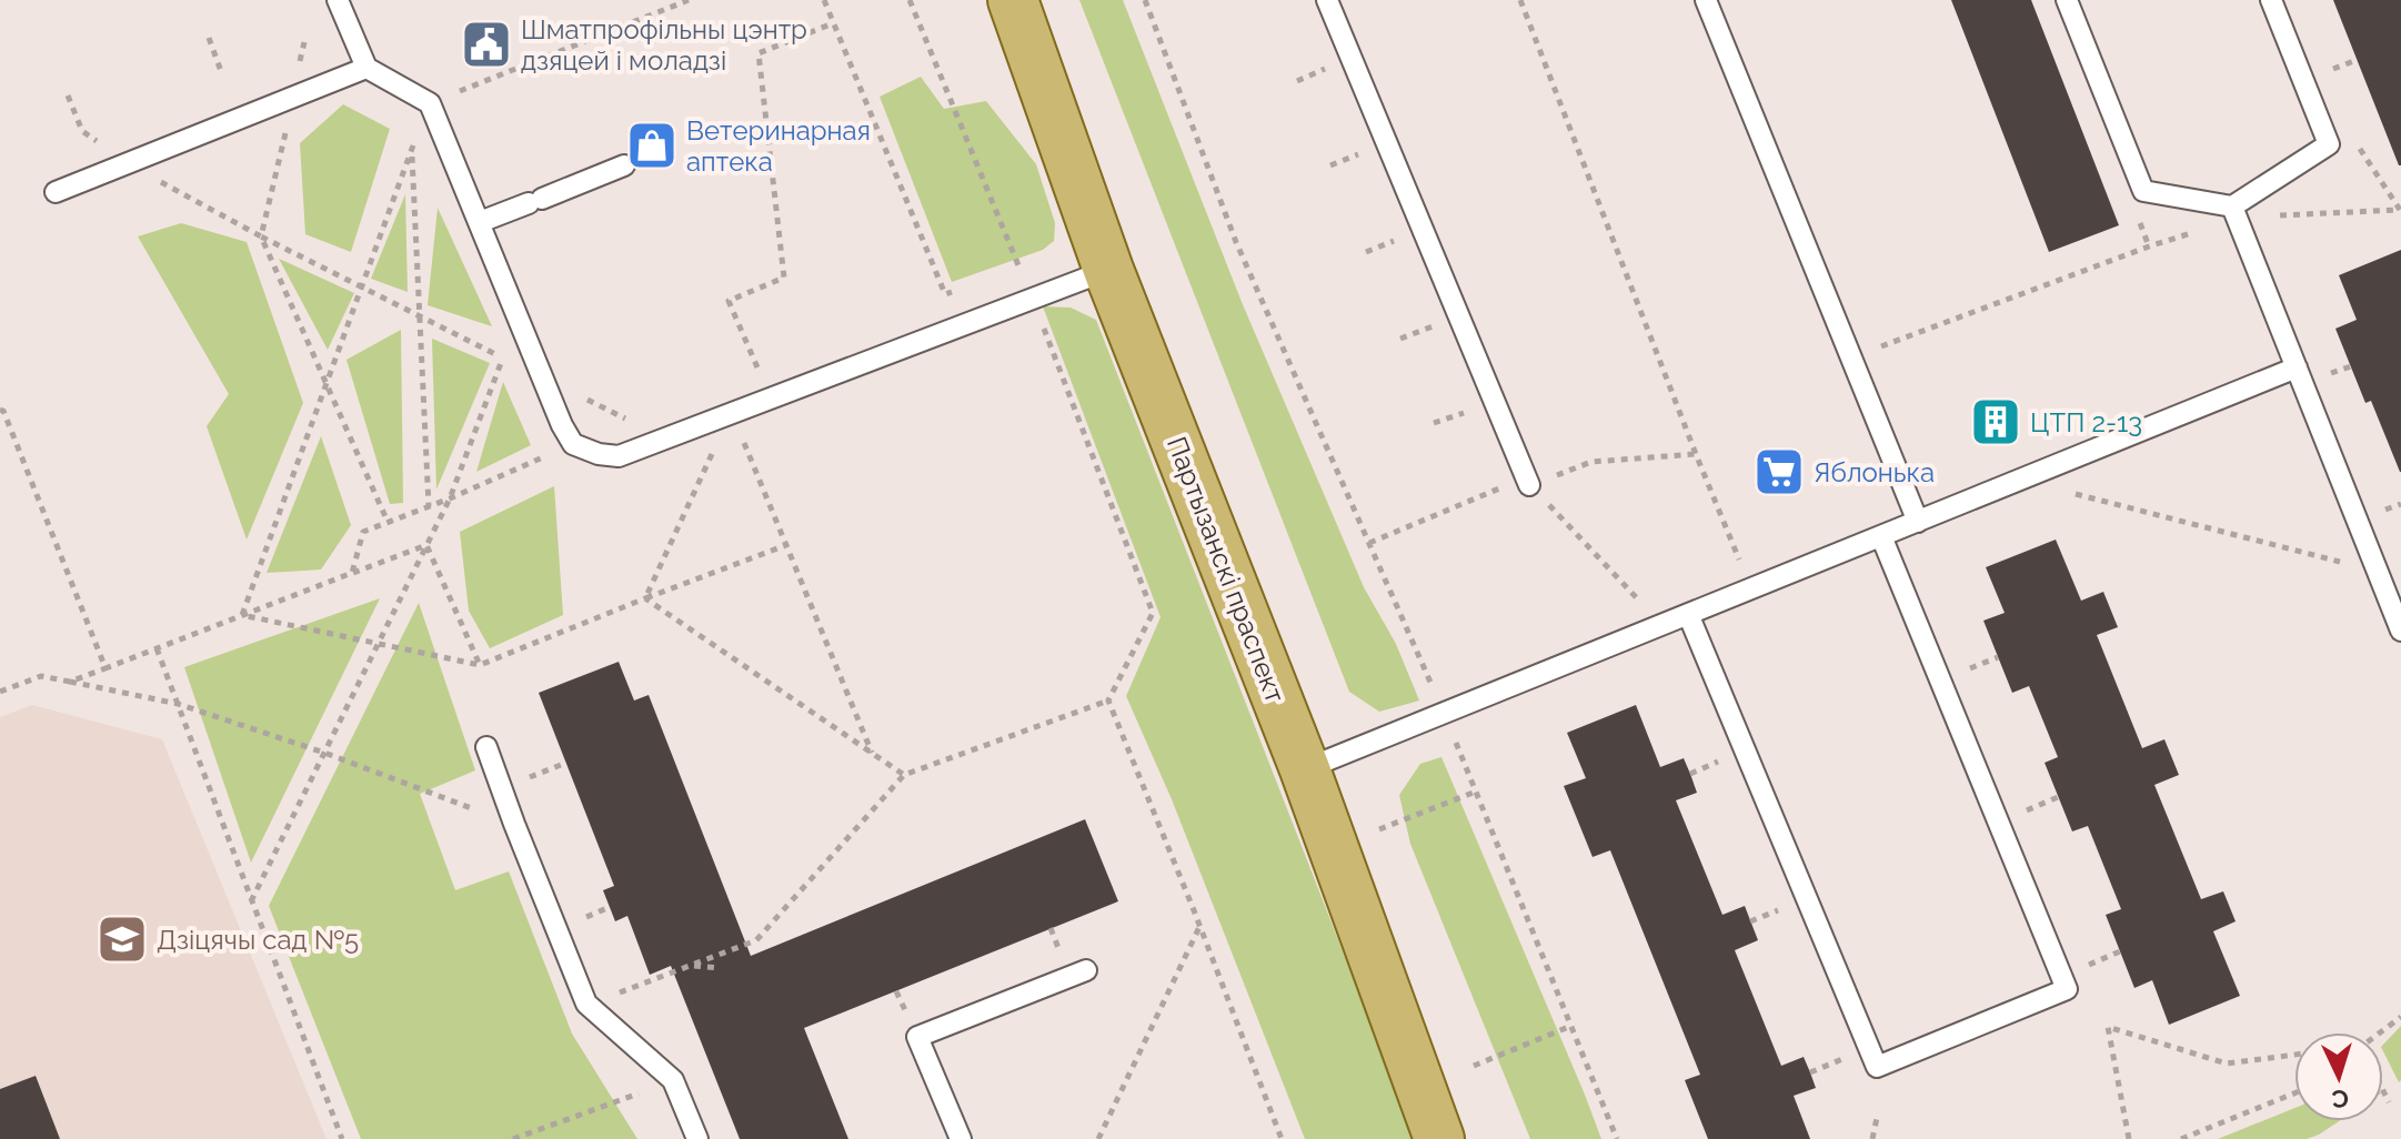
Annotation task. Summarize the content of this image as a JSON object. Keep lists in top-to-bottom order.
{
  "streets": {
    "main road": ["Партызанскі праспект"]
  },
  "places": {
    "public building": ["Шматпрофільны цэнтр дзяцей і моладзі"],
    "shop": ["Ветеринарная аптека"],
    "building": ["ЦТП 2-13"],
    "supermarket": ["Яблонька"],
    "school or university": ["Дзіцячы сад №5"]
  },
  "north": "bottom"
}
